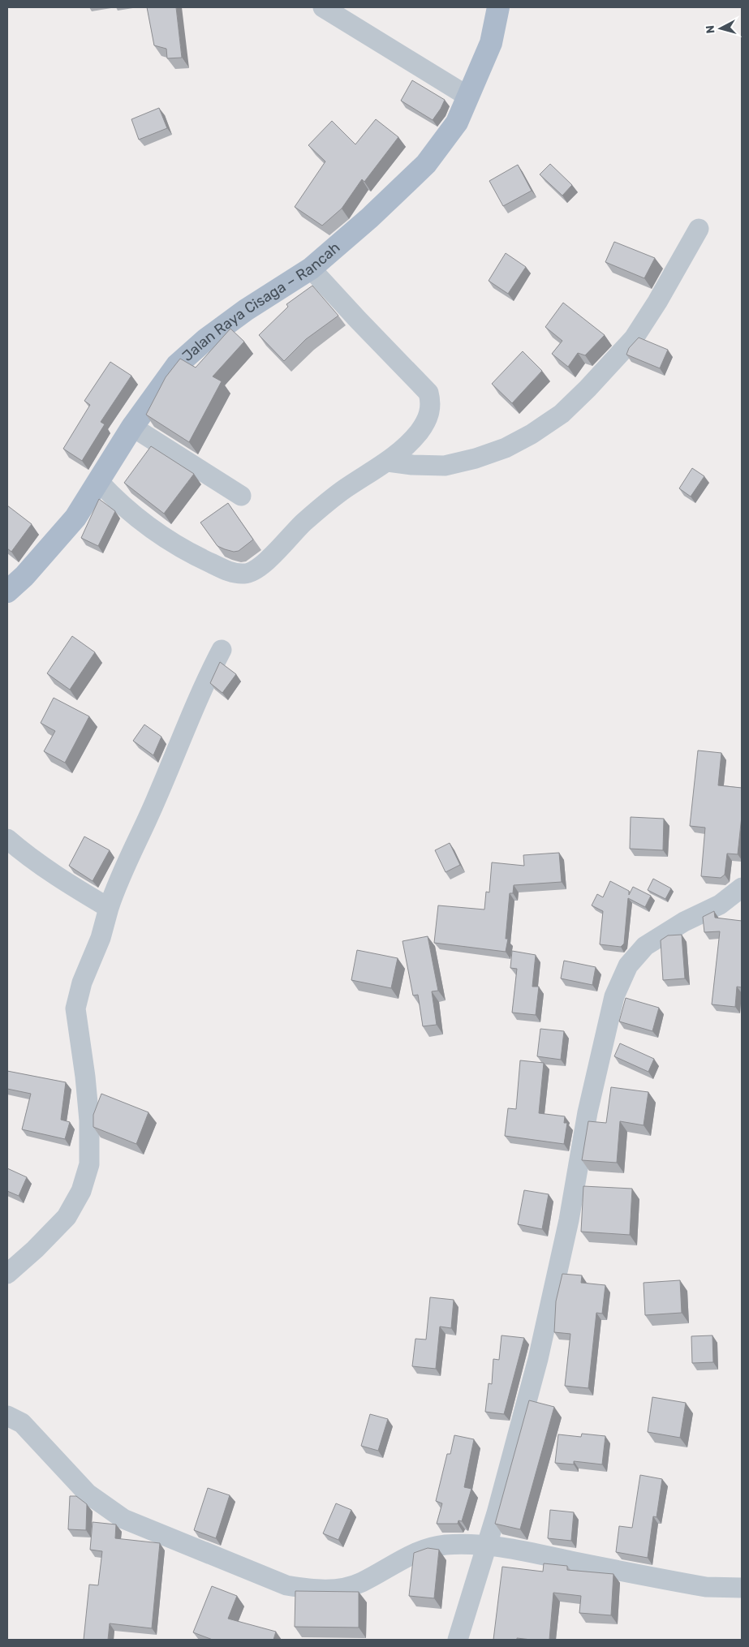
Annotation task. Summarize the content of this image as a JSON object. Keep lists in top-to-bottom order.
{
  "streets": {
    "main road": ["Jalan Raya Cisaga – Rancah"]
  },
  "north": "left"
}
